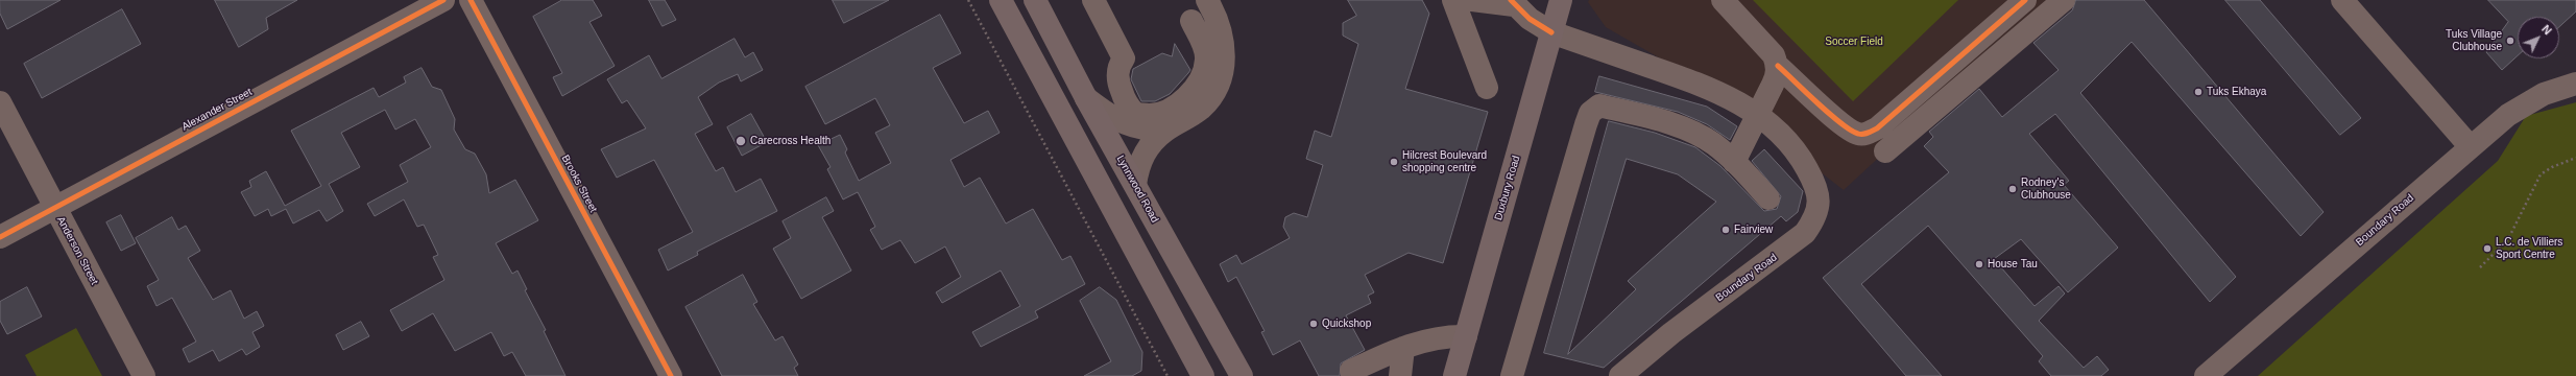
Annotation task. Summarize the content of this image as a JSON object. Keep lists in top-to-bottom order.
{
  "streets": {
    "main road": ["Duxbury Road", "Lynnwood Road"],
    "street": [
      "Alexander Street",
      "Brooks Street",
      "Boundary Road",
      "Anderson Street"
    ]
  },
  "crossings": [
    ["Alexander Street", "Anderson Street"],
    ["Duxbury Road", "Boundary Road"]
  ],
  "parks": ["Soccer Field"],
  "places": [
    "Tuks Village Clubhouse",
    "Tuks Ekhaya",
    "Carecross Health",
    "Hilcrest Boulevard shopping centre",
    "Rodney's Clubhouse",
    "Fairview",
    "L.C. de Villiers Sport Centre",
    "House Tau",
    "Quickshop"
  ],
  "north": "top right"
}
